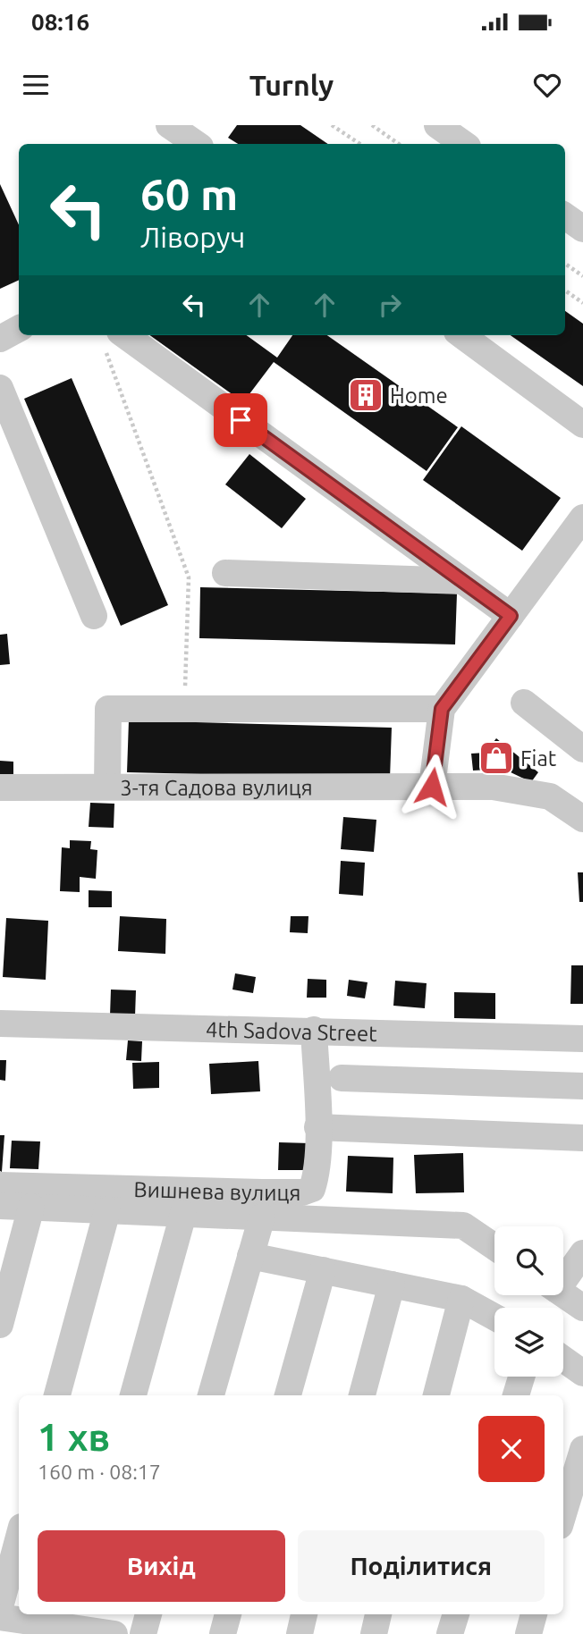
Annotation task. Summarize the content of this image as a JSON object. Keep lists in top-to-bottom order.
{
  "streets": {
    "street": ["3-тя Садова вулиця", "4th Sadova Street", "Вишнева вулиця"]
  },
  "crossings": [
    ["4th Sadova Street", "Вишнева вулиця"]
  ],
  "places": {
    "building": ["Home"],
    "shop": ["Fiat"]
  },
  "page": {
    "status": "08:16",
    "header": "Turnly",
    "turn": ["60 m", "Ліворуч"],
    "heading": ["1 хв", "160 m · 08:17"],
    "buttons": ["Вихід", "Поділитися"]
  }
}
